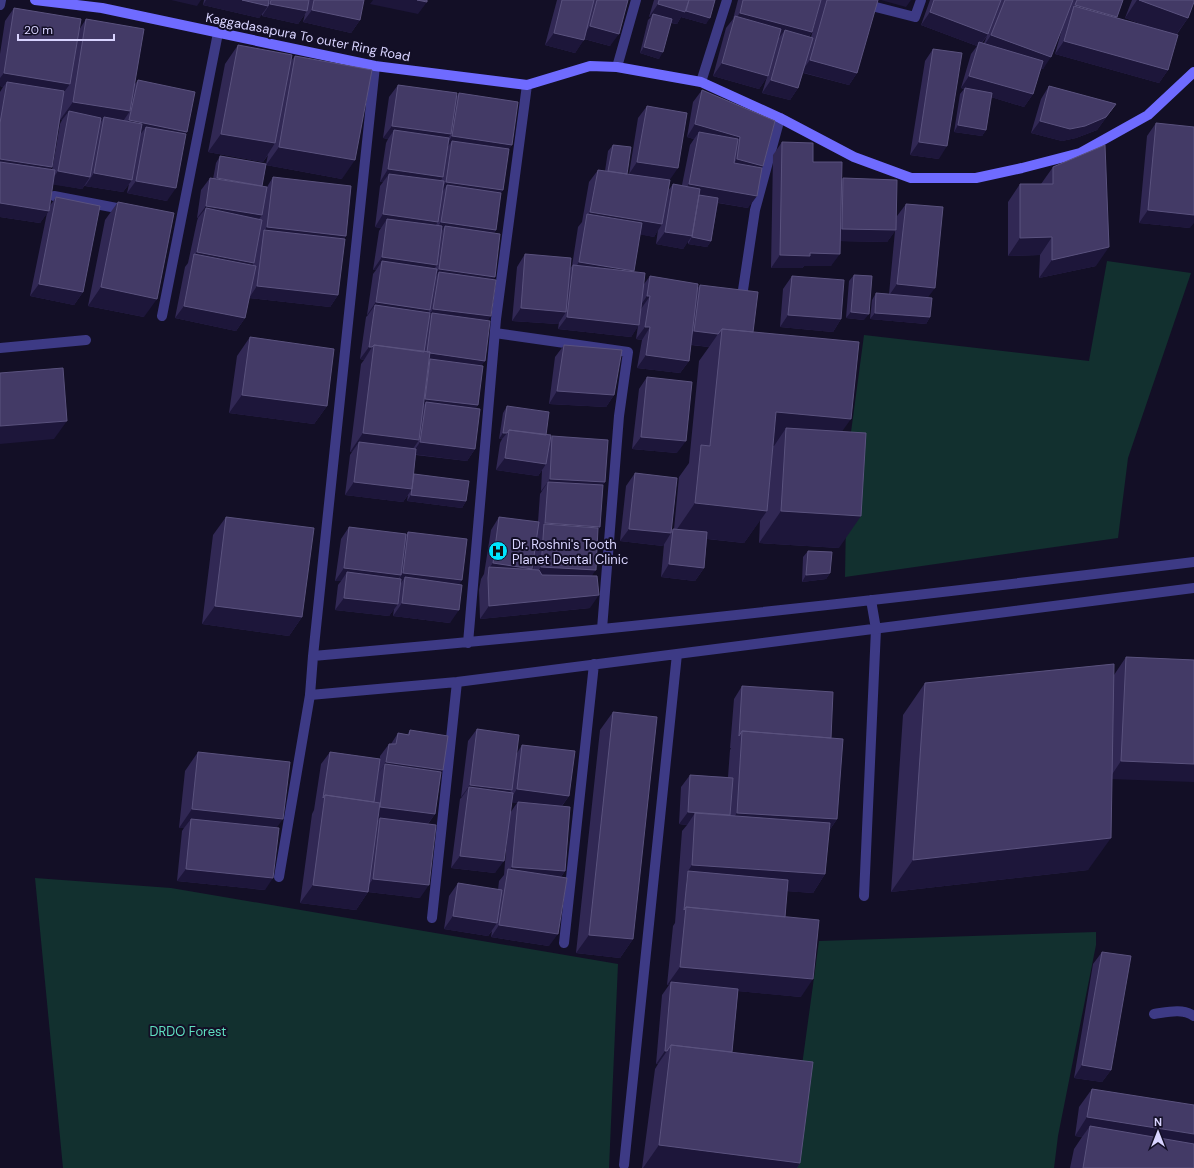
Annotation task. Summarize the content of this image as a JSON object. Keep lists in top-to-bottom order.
{
  "streets": {
    "street": ["Kaggadasapura To outer Ring Road"]
  },
  "parks": ["DRDO Forest"],
  "places": {
    "hospital": ["Dr. Roshni's Tooth Planet Dental Clinic"]
  },
  "scale_bar": "20 m",
  "north": "top"
}
